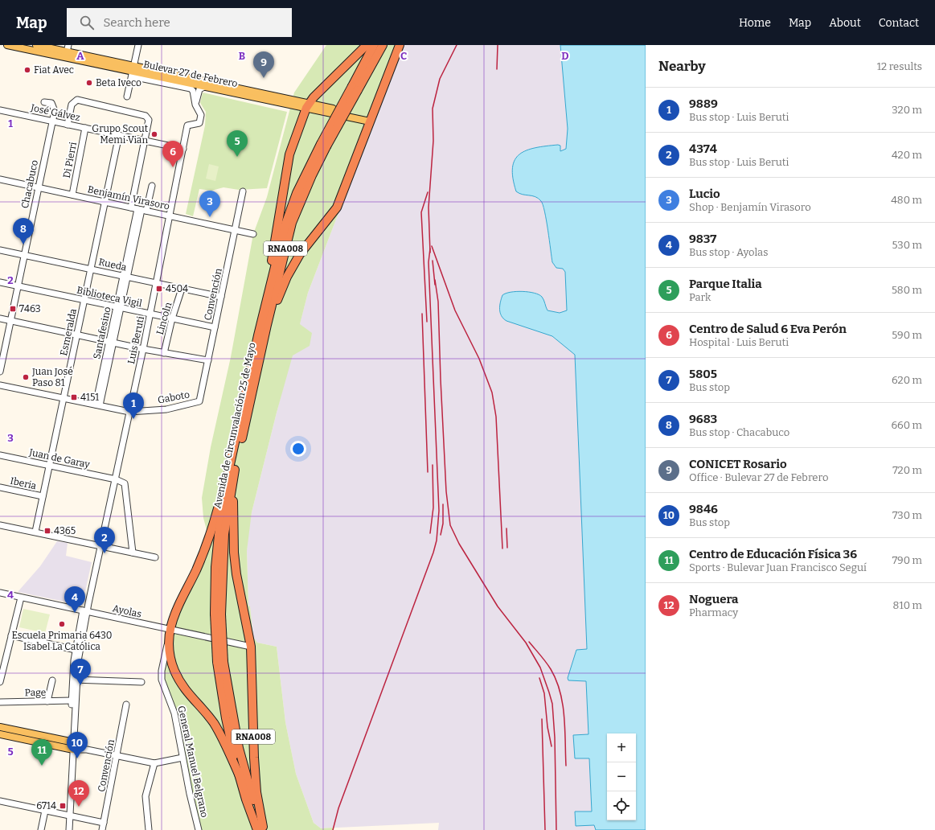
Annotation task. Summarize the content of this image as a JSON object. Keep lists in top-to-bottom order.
{
  "streets": {
    "highway": ["RNA008", "Avenida de Circunvalación 25 de Mayo"],
    "main road": ["Bulevar 27 de Febrero"],
    "street": [
      "José Gálvez",
      "Di Pierri",
      "Chacabuco",
      "Benjamín Virasoro",
      "Rueda",
      "Convención",
      "Biblioteca Vigil",
      "Lincoln",
      "Esmeralda",
      "Santafesino",
      "Luis Beruti",
      "Gaboto",
      "Juan de Garay",
      "Iberia",
      "Ayolas",
      "Page",
      "General Manuel Belgrano"
    ]
  },
  "crossings": [
    ["Bulevar 27 de Febrero", "RNA008"],
    ["Bulevar 27 de Febrero", "Luis Beruti"],
    ["José Gálvez", "Di Pierri"],
    ["José Gálvez", "Chacabuco"],
    ["José Gálvez", "Esmeralda"],
    ["José Gálvez", "Luis Beruti"],
    ["Di Pierri", "Benjamín Virasoro"],
    ["Chacabuco", "Benjamín Virasoro"],
    ["Chacabuco", "Rueda"],
    ["Chacabuco", "Biblioteca Vigil"],
    ["Benjamín Virasoro", "Convención"],
    ["Benjamín Virasoro", "Esmeralda"],
    ["Benjamín Virasoro", "Santafesino"],
    ["Benjamín Virasoro", "Luis Beruti"],
    ["RNA008", "Avenida de Circunvalación 25 de Mayo"],
    ["RNA008", "Ayolas"],
    ["Rueda", "Convención"],
    ["Rueda", "Lincoln"],
    ["Rueda", "Esmeralda"],
    ["Rueda", "Santafesino"],
    ["Rueda", "Luis Beruti"],
    ["Convención", "Biblioteca Vigil"],
    ["Convención", "Gaboto"],
    ["Biblioteca Vigil", "Lincoln"],
    ["Biblioteca Vigil", "Esmeralda"],
    ["Biblioteca Vigil", "Santafesino"],
    ["Biblioteca Vigil", "Luis Beruti"],
    ["Esmeralda", "Gaboto"],
    ["Esmeralda", "Juan de Garay"],
    ["Esmeralda", "Iberia"],
    ["Santafesino", "Gaboto"],
    ["Luis Beruti", "Gaboto"],
    ["Luis Beruti", "Juan de Garay"],
    ["Luis Beruti", "Ayolas"]
  ],
  "places": {
    "other": [
      "Fiat Avec",
      "Beta Iveco",
      "Grupo Scout Memi Vian",
      "Juan José Paso 81",
      "Escuela Primaria 6430 Isabel La Católica"
    ],
    "transit": [
      "4504",
      "7463",
      "4151",
      "4365",
      "6714"
    ]
  },
  "page": {
    "header": "Map",
    "search": "Search here",
    "nav": [
      "Home",
      "Map",
      "About",
      "Contact"
    ],
    "heading": ["Nearby", "12 results"],
    "pins": [
      "9",
      "5",
      "6",
      "3",
      "8",
      "1",
      "2",
      "4",
      "7",
      "10",
      "11",
      "12"
    ],
    "list": [
      {
        "mark": "1",
        "name": "9889",
        "note": "Bus stop · Luis Beruti",
        "value": "320 m"
      },
      {
        "mark": "2",
        "name": "4374",
        "note": "Bus stop · Luis Beruti",
        "value": "420 m"
      },
      {
        "mark": "3",
        "name": "Lucio",
        "note": "Shop · Benjamín Virasoro",
        "value": "480 m"
      },
      {
        "mark": "4",
        "name": "9837",
        "note": "Bus stop · Ayolas",
        "value": "530 m"
      },
      {
        "mark": "5",
        "name": "Parque Italia",
        "note": "Park",
        "value": "580 m"
      },
      {
        "mark": "6",
        "name": "Centro de Salud 6 Eva Perón",
        "note": "Hospital · Luis Beruti",
        "value": "590 m"
      },
      {
        "mark": "7",
        "name": "5805",
        "note": "Bus stop",
        "value": "620 m"
      },
      {
        "mark": "8",
        "name": "9683",
        "note": "Bus stop · Chacabuco",
        "value": "660 m"
      },
      {
        "mark": "9",
        "name": "CONICET Rosario",
        "note": "Office · Bulevar 27 de Febrero",
        "value": "720 m"
      },
      {
        "mark": "10",
        "name": "9846",
        "note": "Bus stop",
        "value": "730 m"
      },
      {
        "mark": "11",
        "name": "Centro de Educación Física 36",
        "note": "Sports · Bulevar Juan Francisco Seguí",
        "value": "790 m"
      },
      {
        "mark": "12",
        "name": "Noguera",
        "note": "Pharmacy",
        "value": "810 m"
      }
    ],
    "map_buttons": ["+", "−"]
  },
  "grid": {
    "columns": [
      "A",
      "B",
      "C",
      "D"
    ],
    "rows": [
      "1",
      "2",
      "3",
      "4",
      "5"
    ]
  }
}
